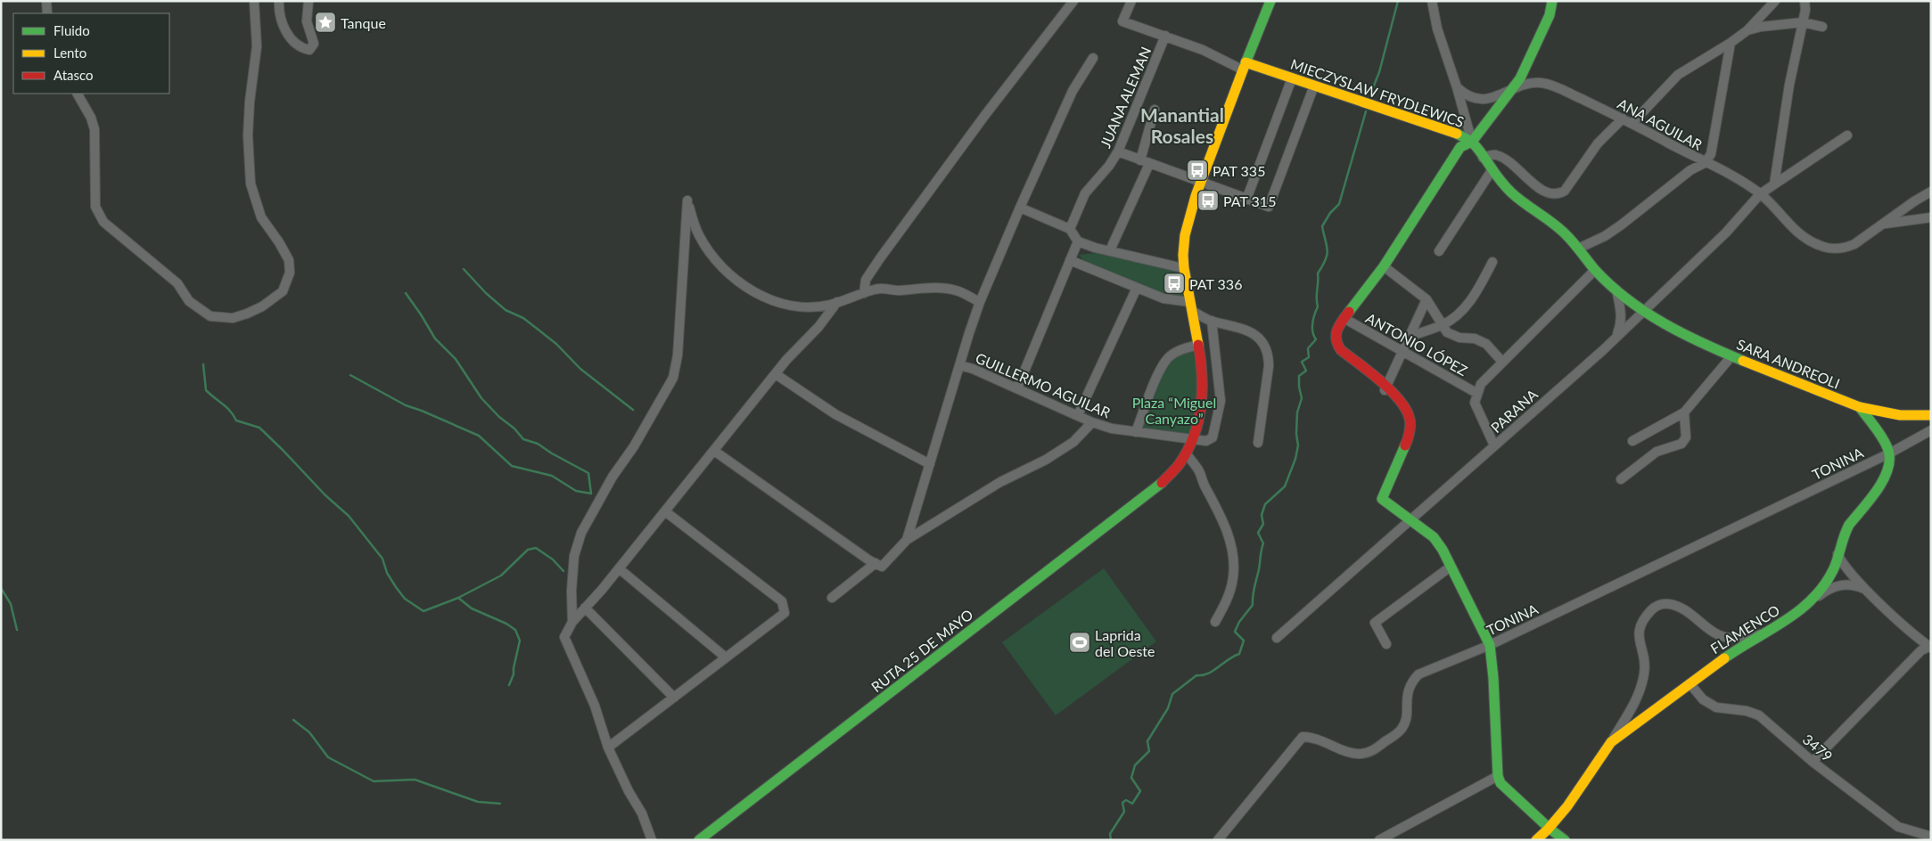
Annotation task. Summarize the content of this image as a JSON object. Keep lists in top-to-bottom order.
{
  "streets": {
    "street": [
      "MIECZYSLAW FRYDLEWICS",
      "JUANA ALEMAN",
      "ANA AGUILAR",
      "ANTONIO LÓPEZ",
      "SARA ANDREOLI",
      "GUILLERMO AGUILAR",
      "PARANA",
      "TONINA",
      "FLAMENCO",
      "RUTA 25 DE MAYO",
      "3479"
    ]
  },
  "crossings": [
    ["MIECZYSLAW FRYDLEWICS", "SARA ANDREOLI"],
    ["MIECZYSLAW FRYDLEWICS", "PARANA"],
    ["MIECZYSLAW FRYDLEWICS", "RUTA 25 DE MAYO"],
    ["ANA AGUILAR", "PARANA"],
    ["SARA ANDREOLI", "PARANA"],
    ["GUILLERMO AGUILAR", "RUTA 25 DE MAYO"],
    ["TONINA", "FLAMENCO"],
    ["FLAMENCO", "3479"]
  ],
  "districts": ["Manantial Rosales"],
  "parks": ["Plaza “Miguel Canyazo”"],
  "places": {
    "place": ["Tanque"],
    "bus stop": ["PAT 335", "PAT 315", "PAT 336"],
    "sports": ["Laprida del Oeste"]
  },
  "legend": ["Fluido", "Lento", "Atasco"]
}
